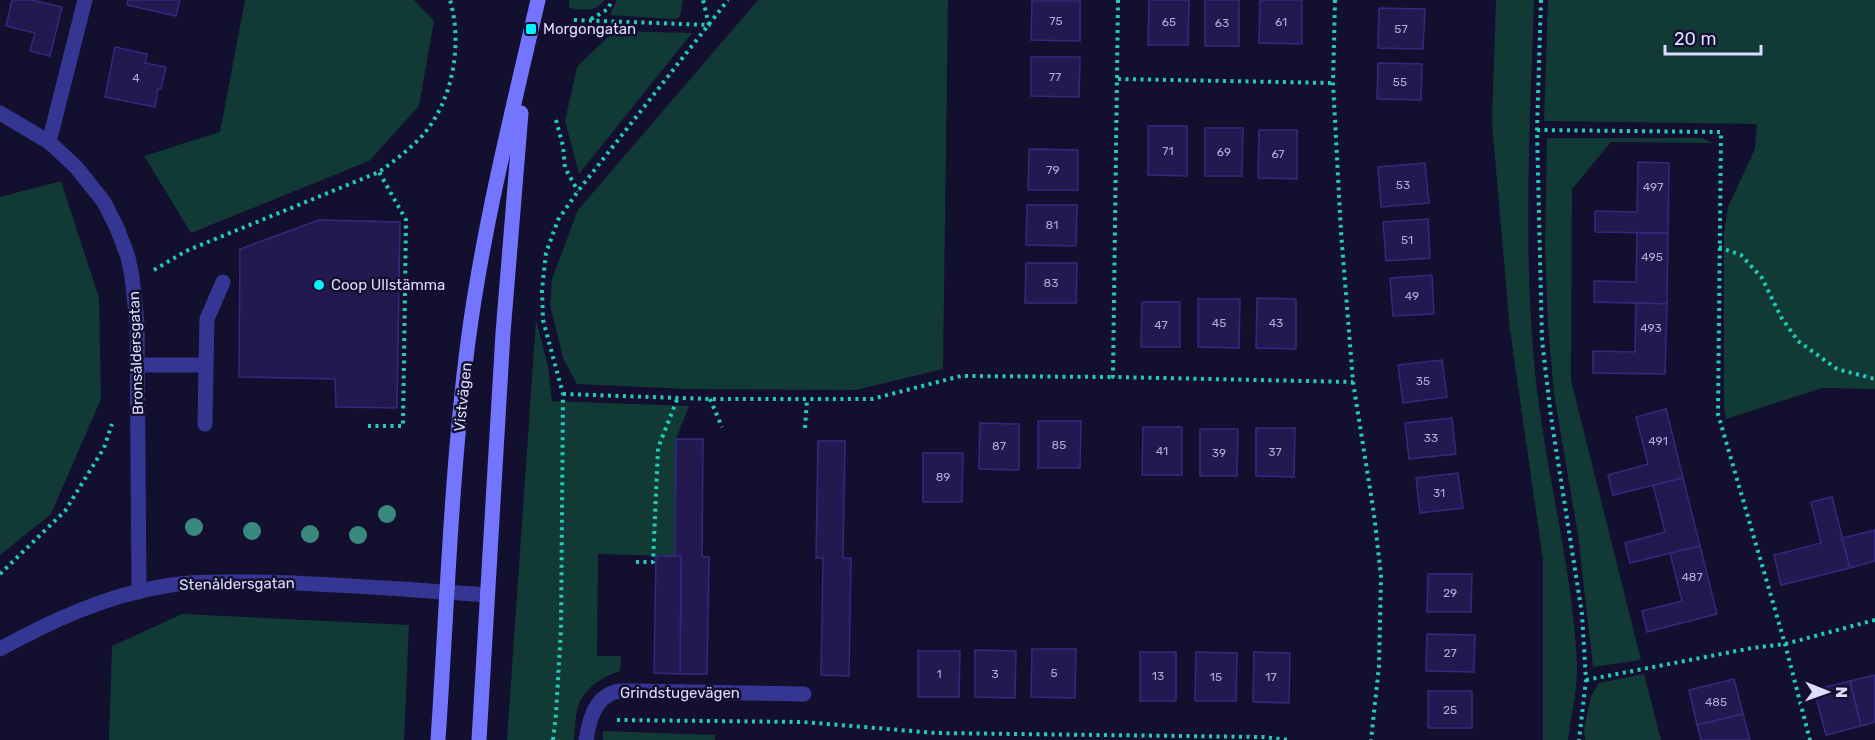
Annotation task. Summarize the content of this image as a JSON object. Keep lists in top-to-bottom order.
{
  "streets": {
    "main road": ["Vistvägen"],
    "street": ["Bronsåldersgatan", "Stenåldersgatan", "Grindstugevägen"]
  },
  "crossings": [
    ["Bronsåldersgatan", "Stenåldersgatan"],
    ["Vistvägen", "Stenåldersgatan"]
  ],
  "places": {
    "transit": ["Morgongatan"],
    "other": ["Coop Ullstämma"]
  },
  "house_numbers": [
    "75",
    "65",
    "61",
    "63",
    "57",
    "77",
    "4",
    "55",
    "71",
    "69",
    "67",
    "79",
    "53",
    "497",
    "81",
    "51",
    "495",
    "83",
    "49",
    "45",
    "43",
    "47",
    "493",
    "35",
    "33",
    "491",
    "85",
    "87",
    "41",
    "37",
    "39",
    "89",
    "31",
    "487",
    "29",
    "27",
    "5",
    "1",
    "3",
    "13",
    "15",
    "17",
    "485",
    "25"
  ],
  "scale_bar": "20 m",
  "north": "right"
}
